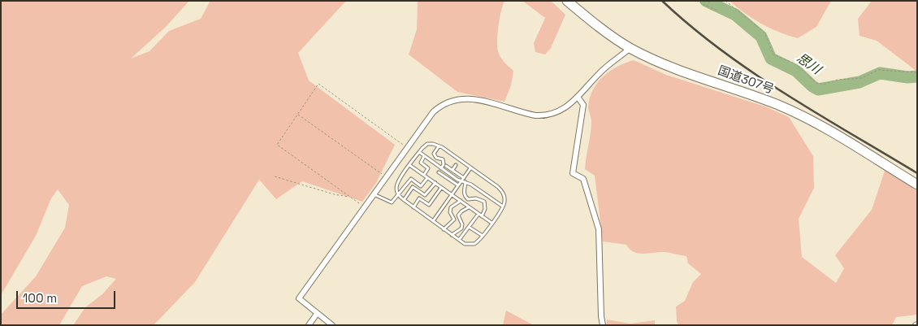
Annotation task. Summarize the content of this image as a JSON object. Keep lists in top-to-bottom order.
{
  "streets": {
    "highway": ["国道307号"]
  },
  "water": ["思川"],
  "scale_bar": "100 m"
}
